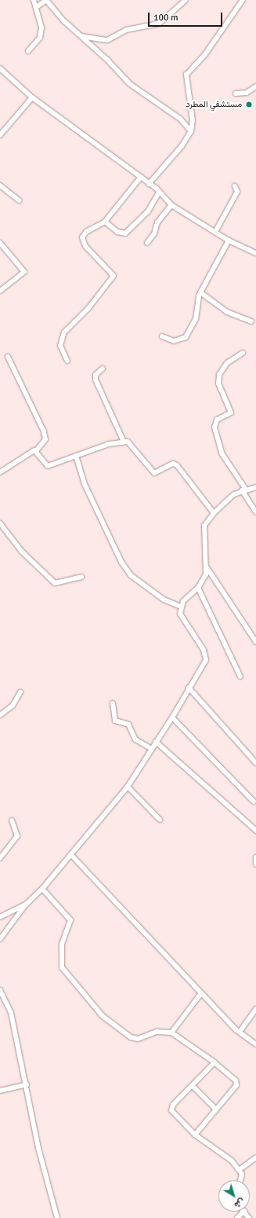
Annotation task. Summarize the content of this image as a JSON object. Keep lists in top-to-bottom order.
{
  "places": ["مستشفي المطرد"],
  "scale_bar": "100 m",
  "north": "bottom right"
}
